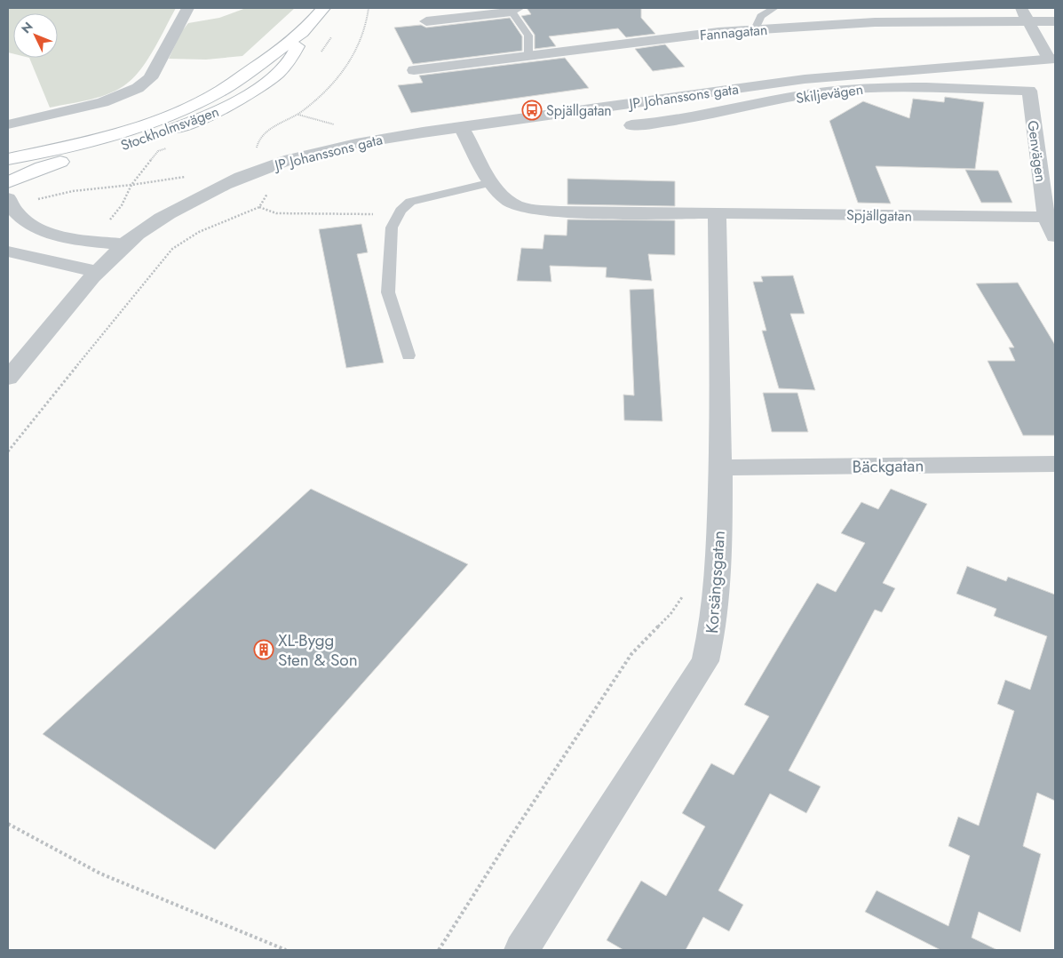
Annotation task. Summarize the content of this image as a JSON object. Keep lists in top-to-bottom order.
{
  "streets": {
    "main road": ["Stockholmsvägen"],
    "street": [
      "Fannagatan",
      "Skiljevägen",
      "JP Johanssons gata",
      "Genvägen",
      "Spjällgatan",
      "Bäckgatan",
      "Korsängsgatan"
    ]
  },
  "crossings": [
    ["Skiljevägen", "Genvägen"],
    ["JP Johanssons gata", "Stockholmsvägen"],
    ["JP Johanssons gata", "Spjällgatan"],
    ["Genvägen", "Spjällgatan"],
    ["Spjällgatan", "Korsängsgatan"],
    ["Bäckgatan", "Korsängsgatan"]
  ],
  "places": {
    "bus stop": ["Spjällgatan"],
    "building": ["XL-Bygg Sten & Son"]
  },
  "north": "top left"
}
